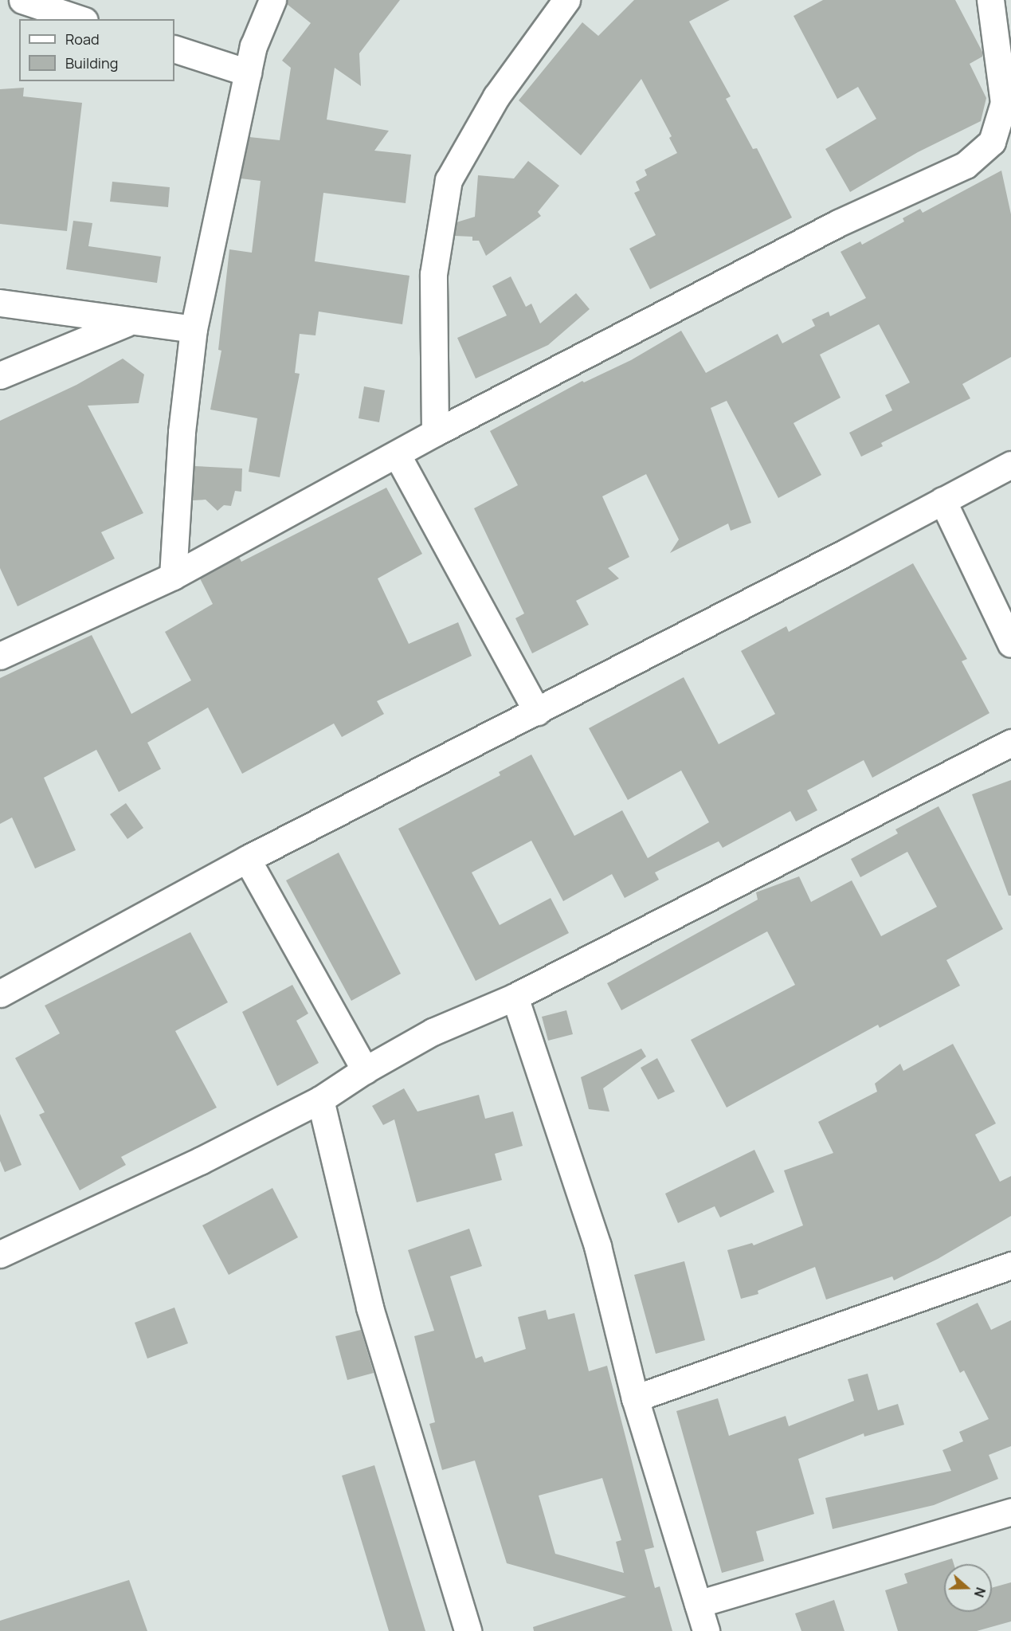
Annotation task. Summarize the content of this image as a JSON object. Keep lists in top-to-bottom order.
{
  "legend": ["Road", "Building"],
  "north": "right"
}
